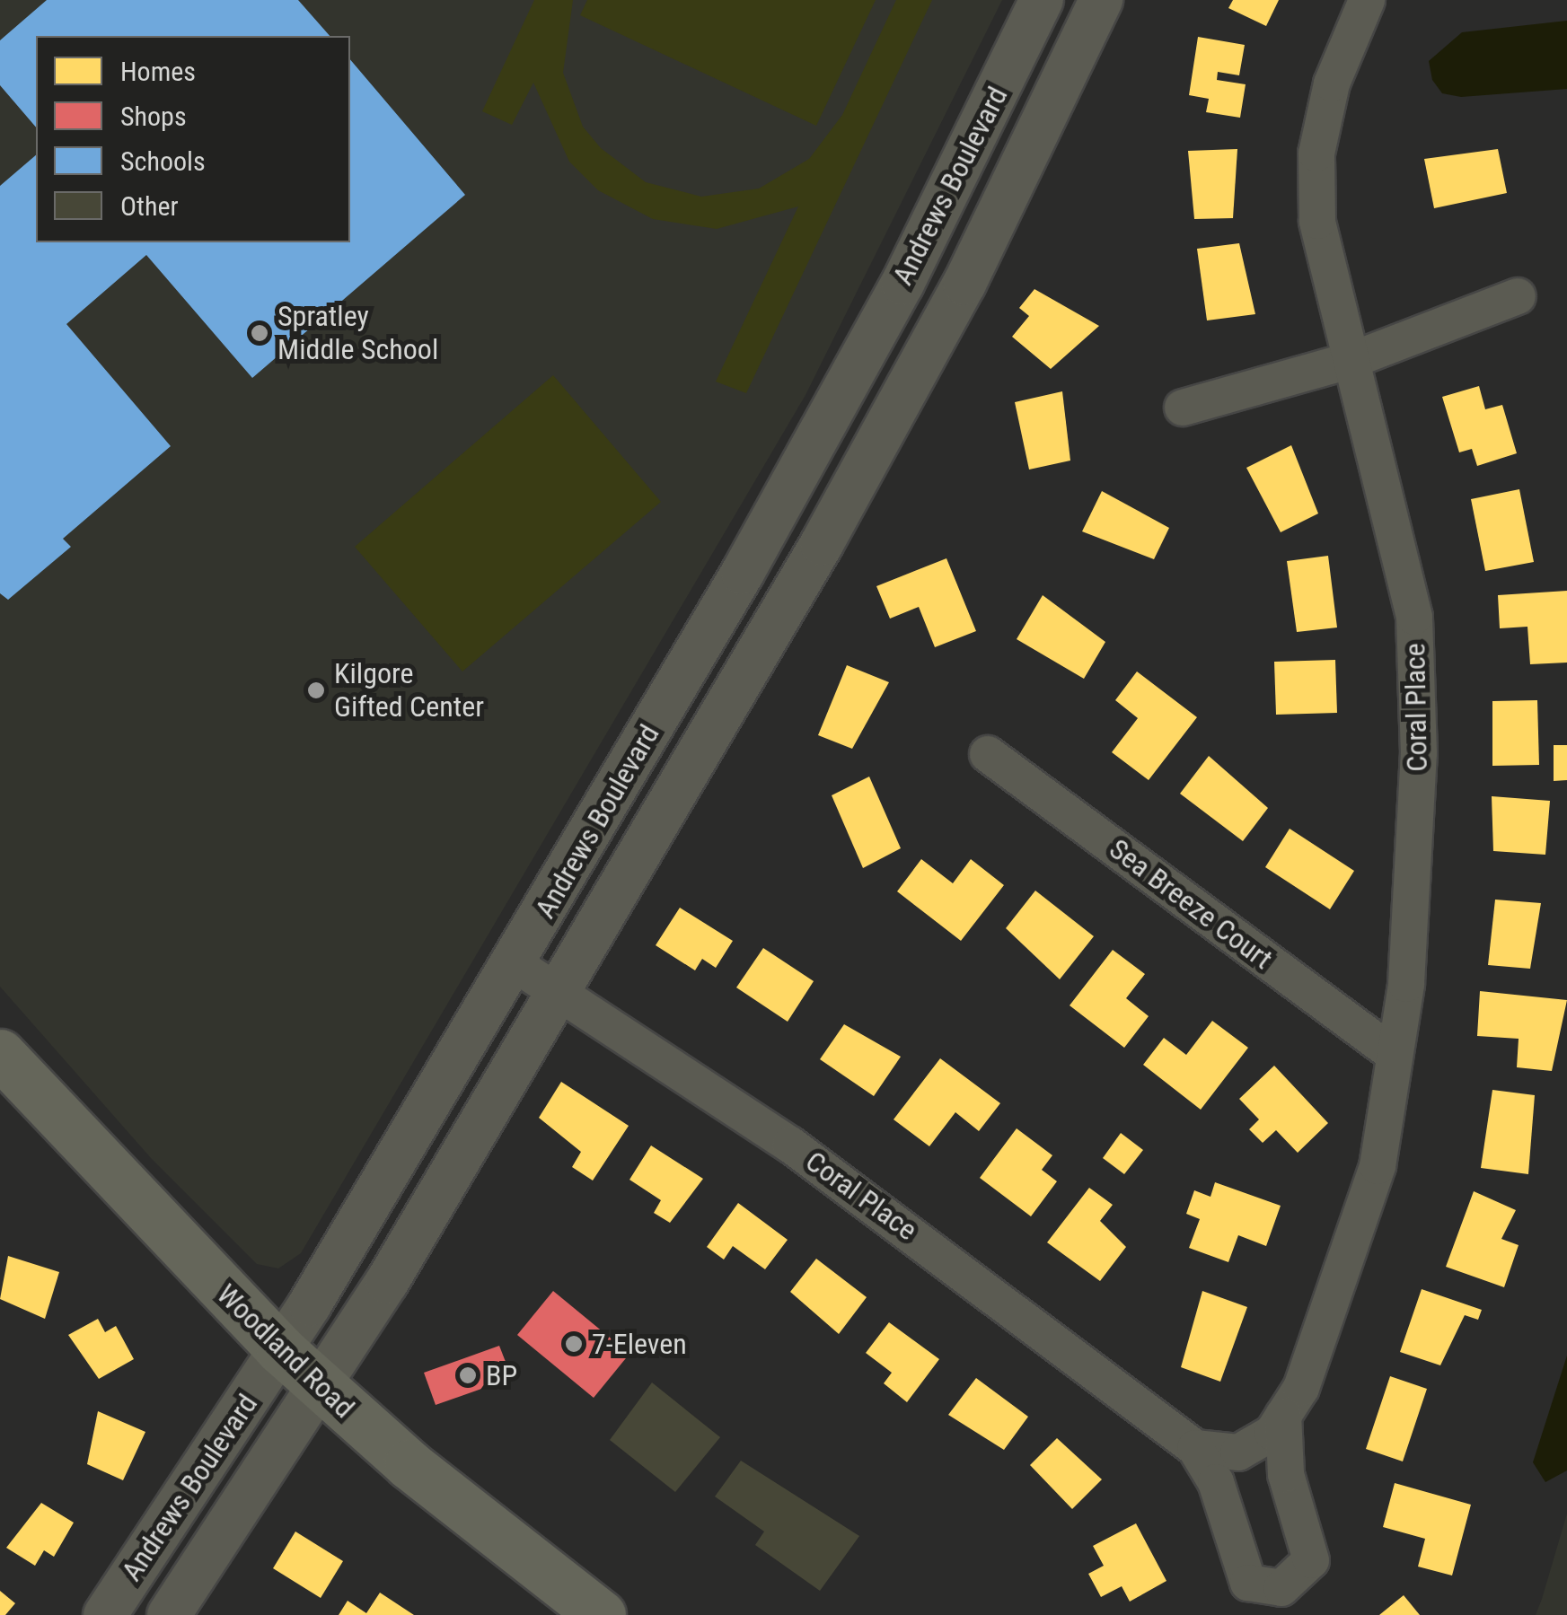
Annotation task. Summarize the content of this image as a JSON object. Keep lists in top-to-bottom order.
{
  "streets": {
    "main road": ["Woodland Road"],
    "street": ["Andrews Boulevard", "Coral Place", "Sea Breeze Court"]
  },
  "crossings": [
    ["Andrews Boulevard", "Coral Place"],
    ["Andrews Boulevard", "Woodland Road"],
    ["Coral Place", "Sea Breeze Court"]
  ],
  "places": [
    "Spratley Middle School",
    "Kilgore Gifted Center",
    "7-Eleven",
    "BP"
  ],
  "legend": [
    "Homes",
    "Shops",
    "Schools",
    "Other"
  ]
}
